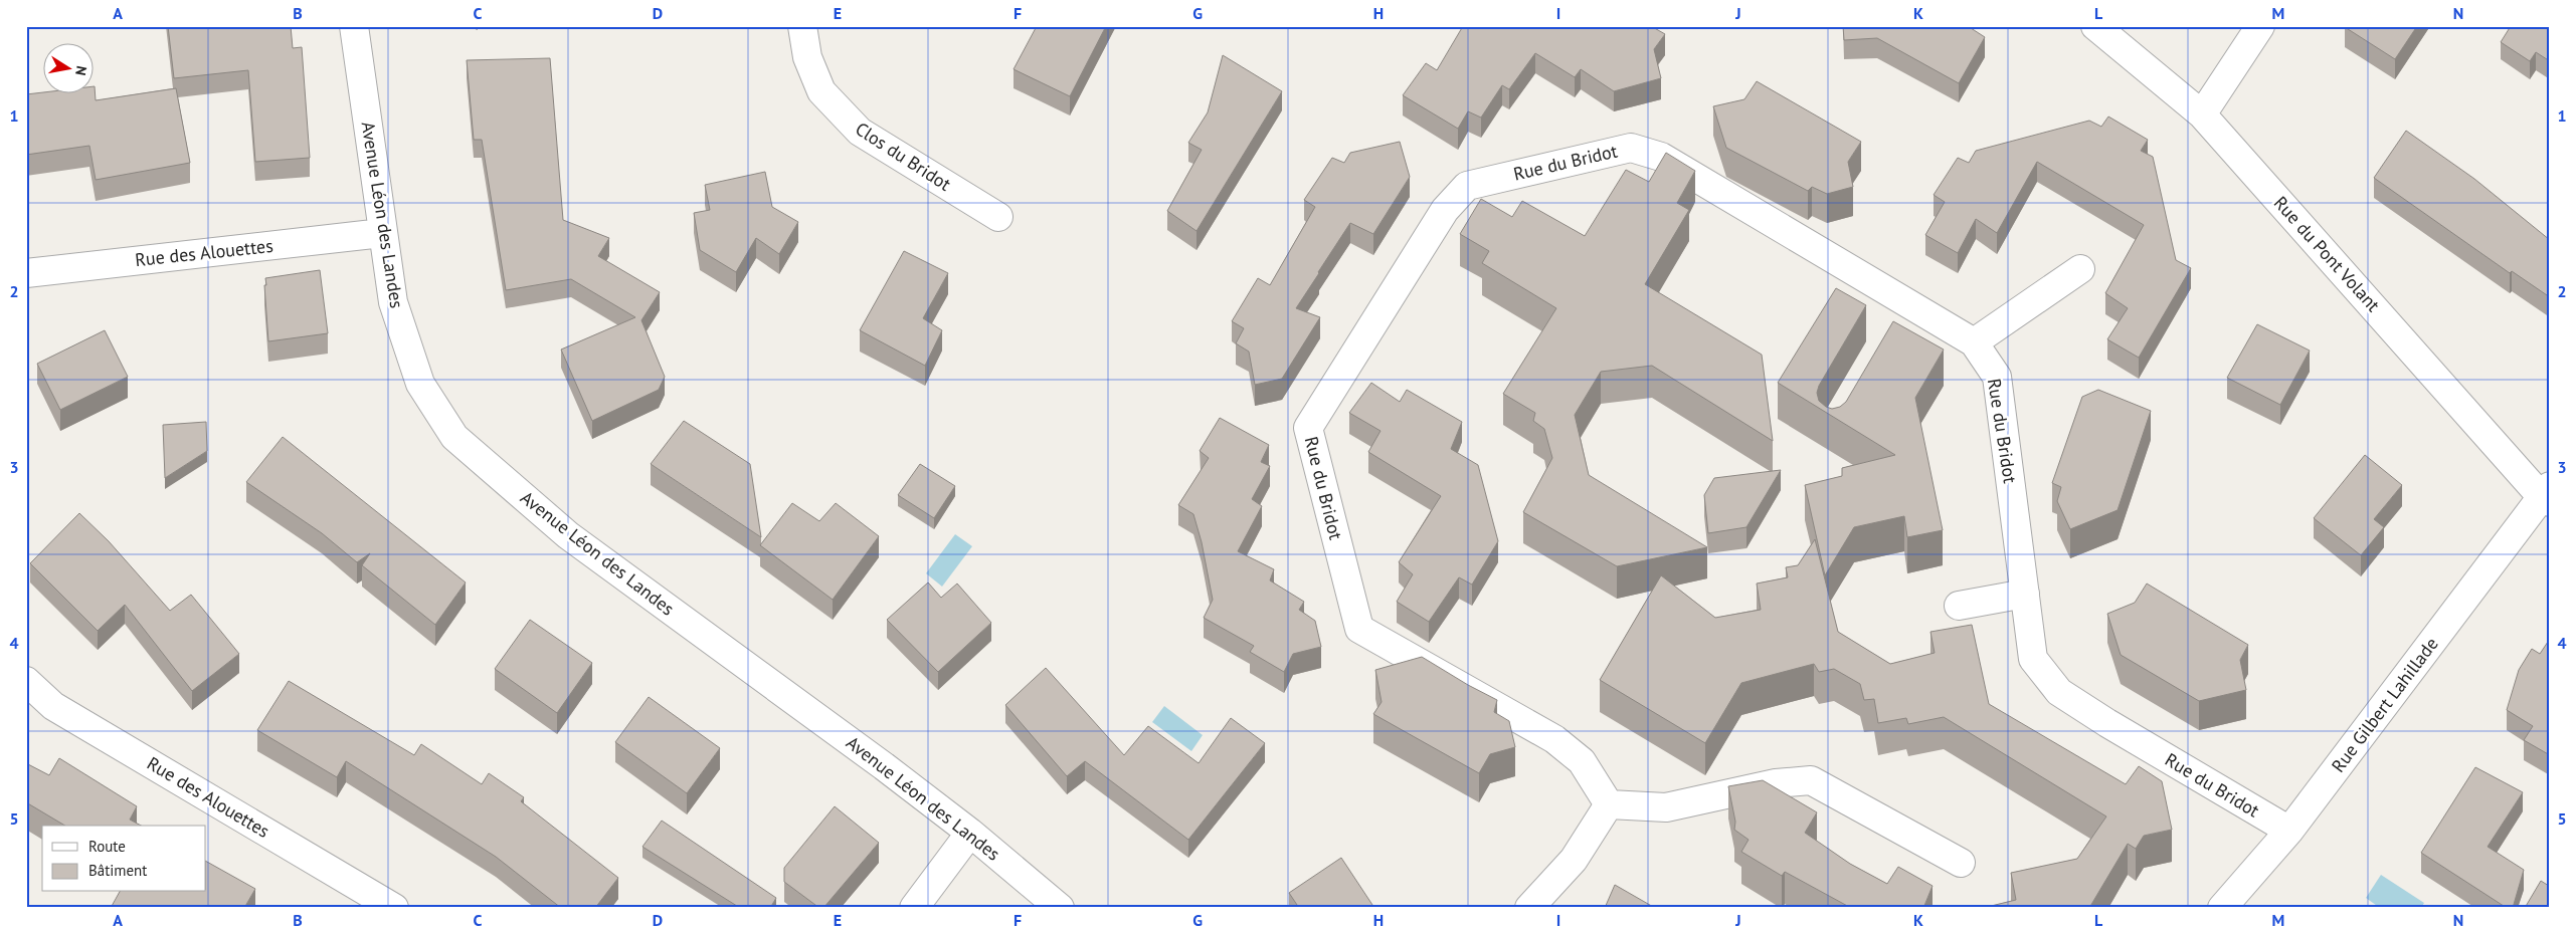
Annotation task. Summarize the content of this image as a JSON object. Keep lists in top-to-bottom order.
{
  "streets": {
    "street": [
      "Clos du Bridot",
      "Rue du Bridot",
      "Avenue Léon des Landes",
      "Rue des Alouettes",
      "Rue du Pont Volant",
      "Rue Gilbert Lahillade"
    ]
  },
  "crossings": [
    ["Rue du Bridot", "Rue Gilbert Lahillade"],
    ["Avenue Léon des Landes", "Rue des Alouettes"],
    ["Rue du Pont Volant", "Rue Gilbert Lahillade"]
  ],
  "legend": ["Route", "Bâtiment"],
  "north": "right",
  "grid": {
    "columns": [
      "A",
      "B",
      "C",
      "D",
      "E",
      "F",
      "G",
      "H",
      "I",
      "J",
      "K",
      "L",
      "M",
      "N"
    ],
    "rows": [
      "1",
      "2",
      "3",
      "4",
      "5"
    ]
  }
}
